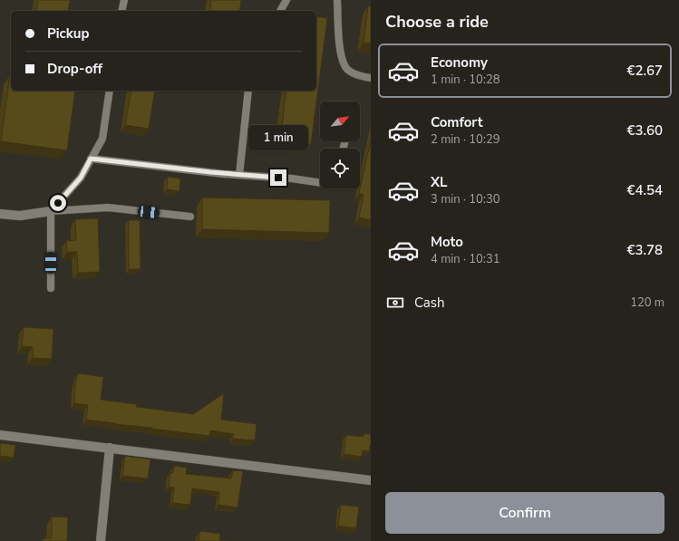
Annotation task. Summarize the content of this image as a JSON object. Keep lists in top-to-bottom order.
{
  "north": "top right",
  "page": {
    "heading": "Choose a ride",
    "banner": ["Pickup", "Drop-off"],
    "list": [
      {
        "name": "Economy",
        "note": "1 min · 10:28",
        "value": "€2.67"
      },
      {
        "name": "Comfort",
        "note": "2 min · 10:29",
        "value": "€3.60"
      },
      {
        "name": "XL",
        "note": "3 min · 10:30",
        "value": "€4.54"
      },
      {
        "name": "Moto",
        "note": "4 min · 10:31",
        "value": "€3.78"
      }
    ],
    "bubble": "1 min",
    "pay": ["Cash", "120 m"],
    "buttons": "Confirm"
  }
}
